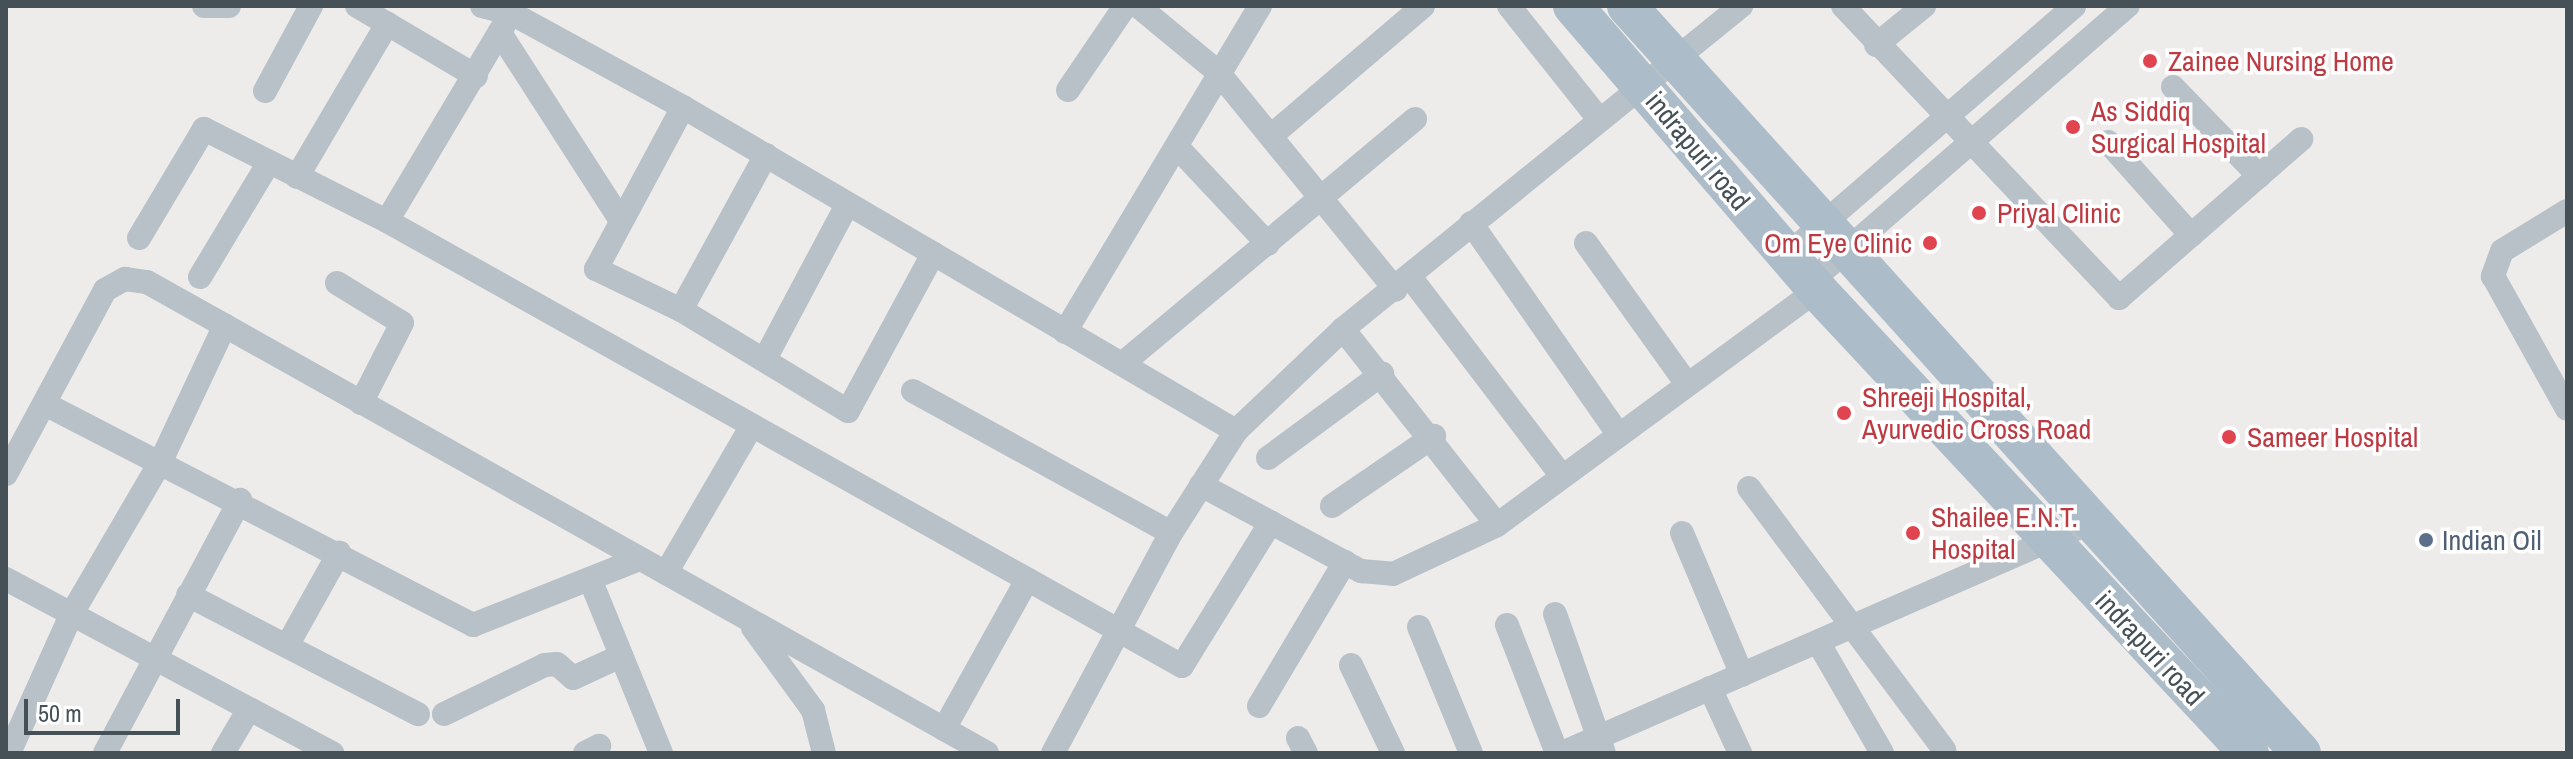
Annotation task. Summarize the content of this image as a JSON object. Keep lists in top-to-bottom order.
{
  "streets": {
    "main road": ["indrapuri road"]
  },
  "places": [
    "Zainee Nursing Home",
    "As Siddiq Surgical Hospital",
    "Priyal Clinic",
    "Om Eye Clinic",
    "Shreeji Hospital, Ayurvedic Cross Road",
    "Sameer Hospital",
    "Shailee E.N.T. Hospital",
    "Indian Oil"
  ],
  "scale_bar": "50 m"
}
